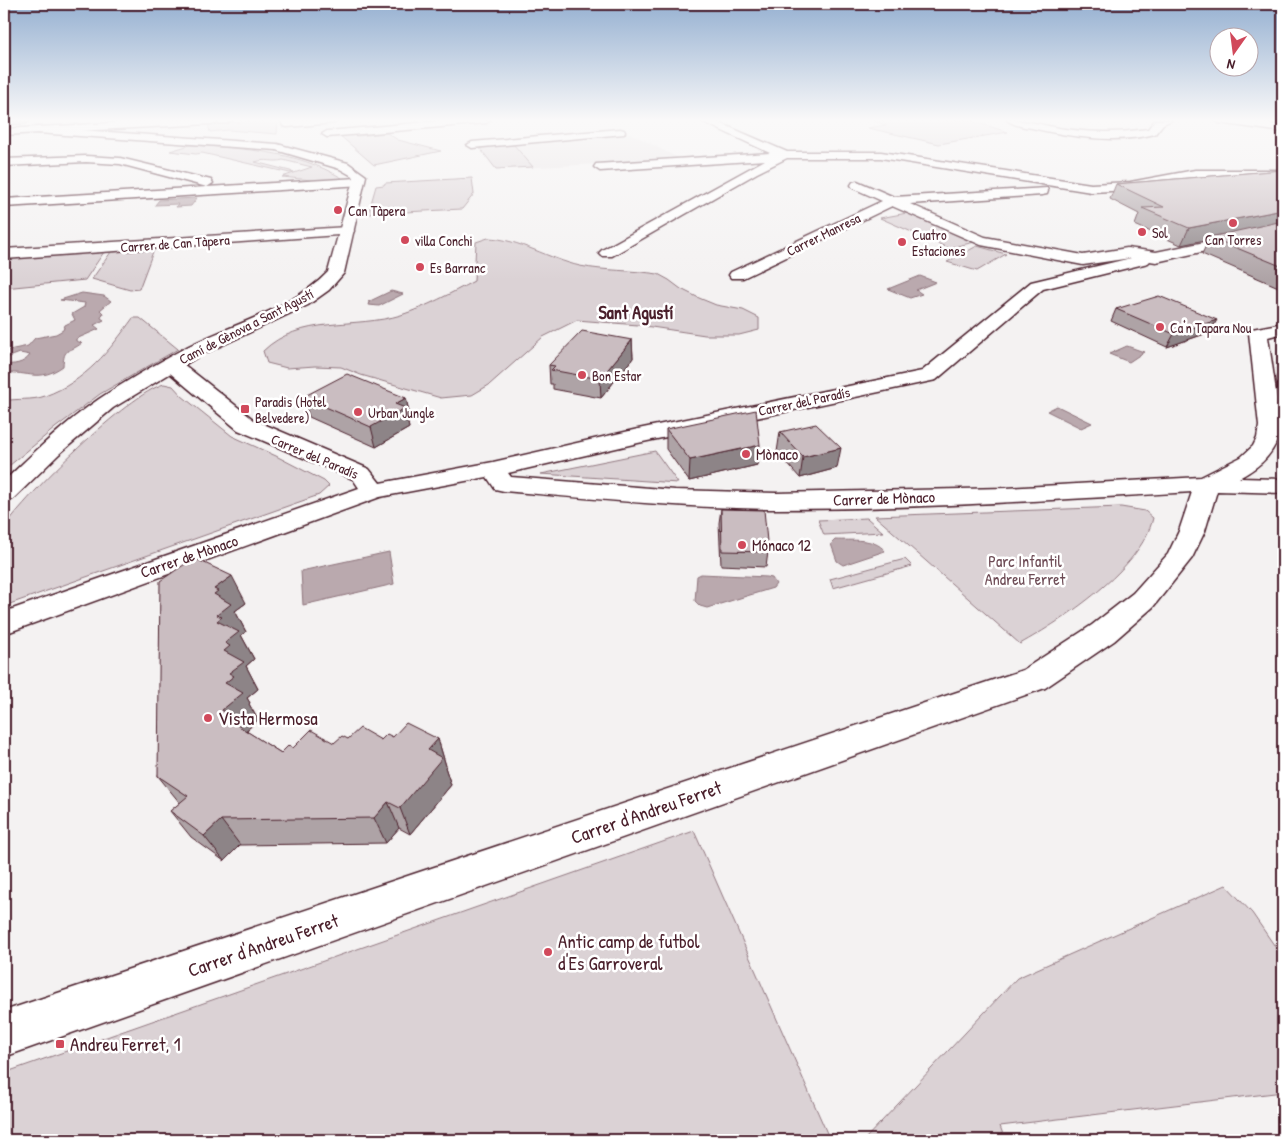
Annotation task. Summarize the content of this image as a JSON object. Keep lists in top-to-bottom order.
{
  "streets": {
    "street": [
      "Carrer Manresa",
      "Carrer de Can Tàpera",
      "Camí de Gènova a Sant Agustí",
      "Carrer del Paradís",
      "Carrer de Mònaco",
      "Carrer d'Andreu Ferret"
    ]
  },
  "crossings": [
    ["Carrer de Can Tàpera", "Camí de Gènova a Sant Agustí"],
    ["Camí de Gènova a Sant Agustí", "Carrer del Paradís"],
    ["Carrer del Paradís", "Carrer de Mònaco"],
    ["Carrer de Mònaco", "Carrer d'Andreu Ferret"]
  ],
  "districts": ["Sant Agustí"],
  "parks": ["Parc Infantil Andreu Ferret"],
  "places": {
    "other": [
      "Can Tàpera",
      "Can Torres",
      "Sol",
      "villa Conchi",
      "Cuatro Estaciones",
      "Es Barranc",
      "Ca'n Tapara Nou",
      "Bon Estar",
      "Urban Jungle",
      "Mònaco",
      "Mónaco 12",
      "Vista Hermosa",
      "Antic camp de futbol d'Es Garroveral"
    ],
    "transit": ["Paradis (Hotel Belvedere)", "Andreu Ferret, 1"]
  },
  "north": "bottom"
}
